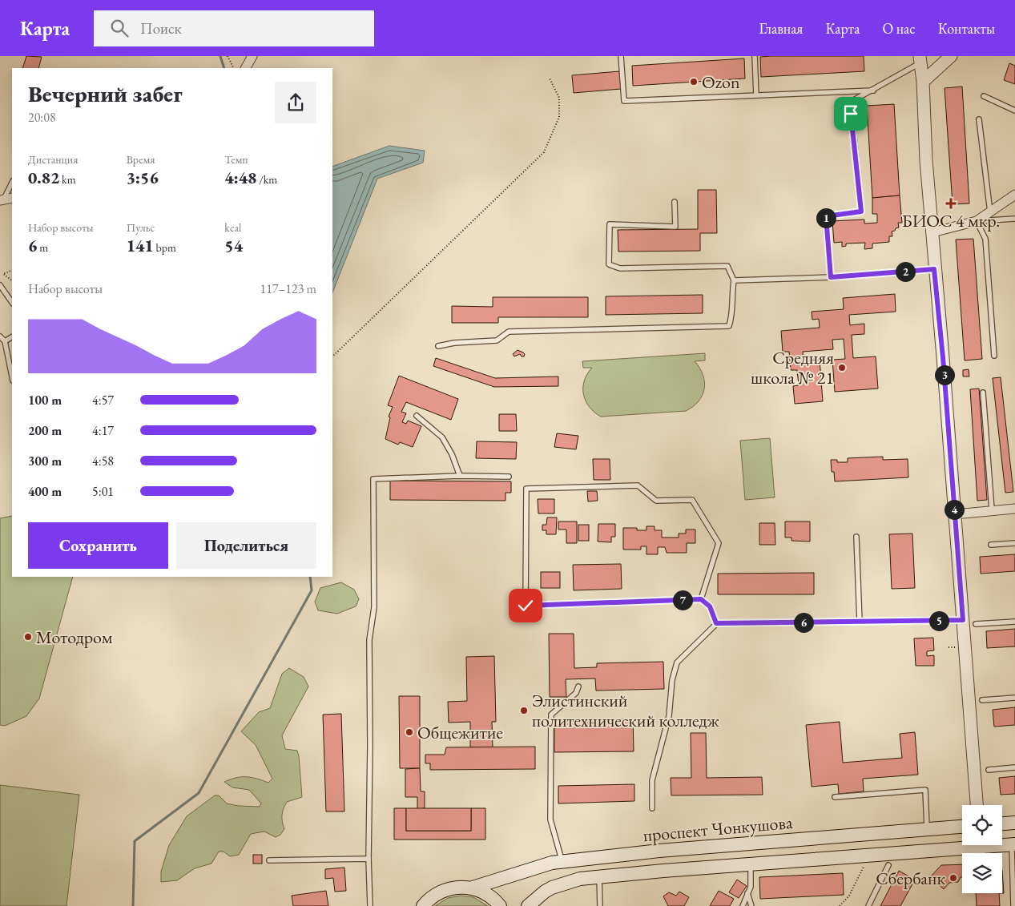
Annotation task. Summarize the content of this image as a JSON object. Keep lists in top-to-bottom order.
{
  "streets": {
    "main road": ["проспект Чонкушова"]
  },
  "places": {
    "other": [
      "Ozon",
      "Средняя школа № 21",
      "Мотодром",
      "Элистинский политехнический колледж",
      "Общежитие",
      "Сбербанк"
    ],
    "health": ["БИОС 4 мкр."]
  },
  "page": {
    "header": "Карта",
    "search": "Поиск",
    "nav": [
      "Главная",
      "Карта",
      "О нас",
      "Контакты"
    ],
    "heading": ["Вечерний забег", "20:08"],
    "stats": [
      ["Дистанция", "0.82 km"],
      ["Время", "3:56"],
      ["Темп", "4:48 /km"],
      ["Набор высоты", "6 m"],
      ["Пульс", "141 bpm"],
      ["kcal", "54"]
    ],
    "pins": [
      "1",
      "2",
      "3",
      "4",
      "7",
      "5",
      "6"
    ],
    "chart": ["Набор высоты", "117–123 m"],
    "list": [
      {
        "name": "100 m",
        "note": "4:57"
      },
      {
        "name": "200 m",
        "note": "4:17"
      },
      {
        "name": "300 m",
        "note": "4:58"
      },
      {
        "name": "400 m",
        "note": "5:01"
      }
    ],
    "buttons": ["Сохранить", "Поделиться"]
  }
}
